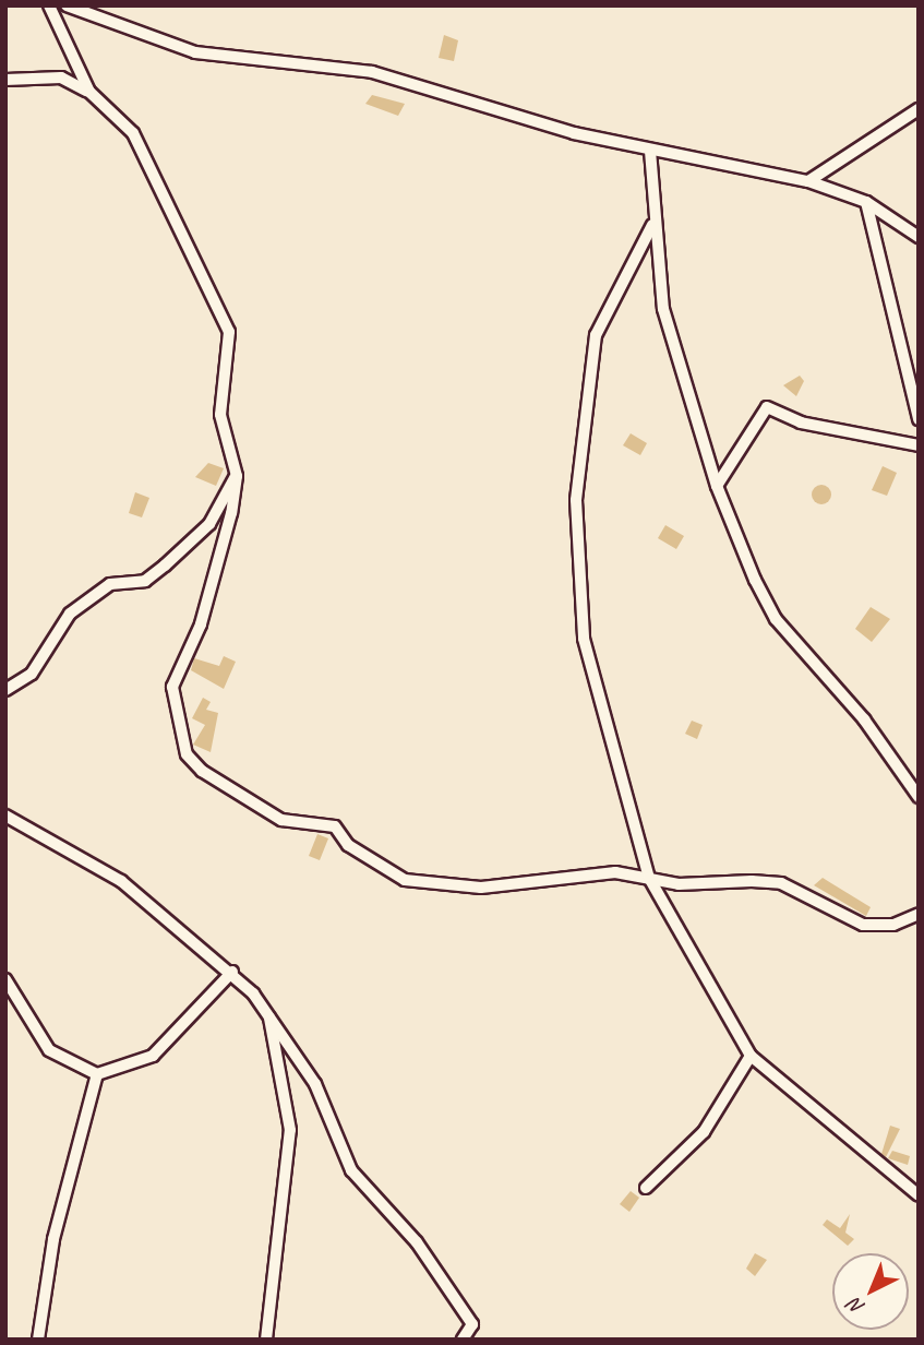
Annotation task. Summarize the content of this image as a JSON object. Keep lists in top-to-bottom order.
{
  "north": "bottom left"
}
